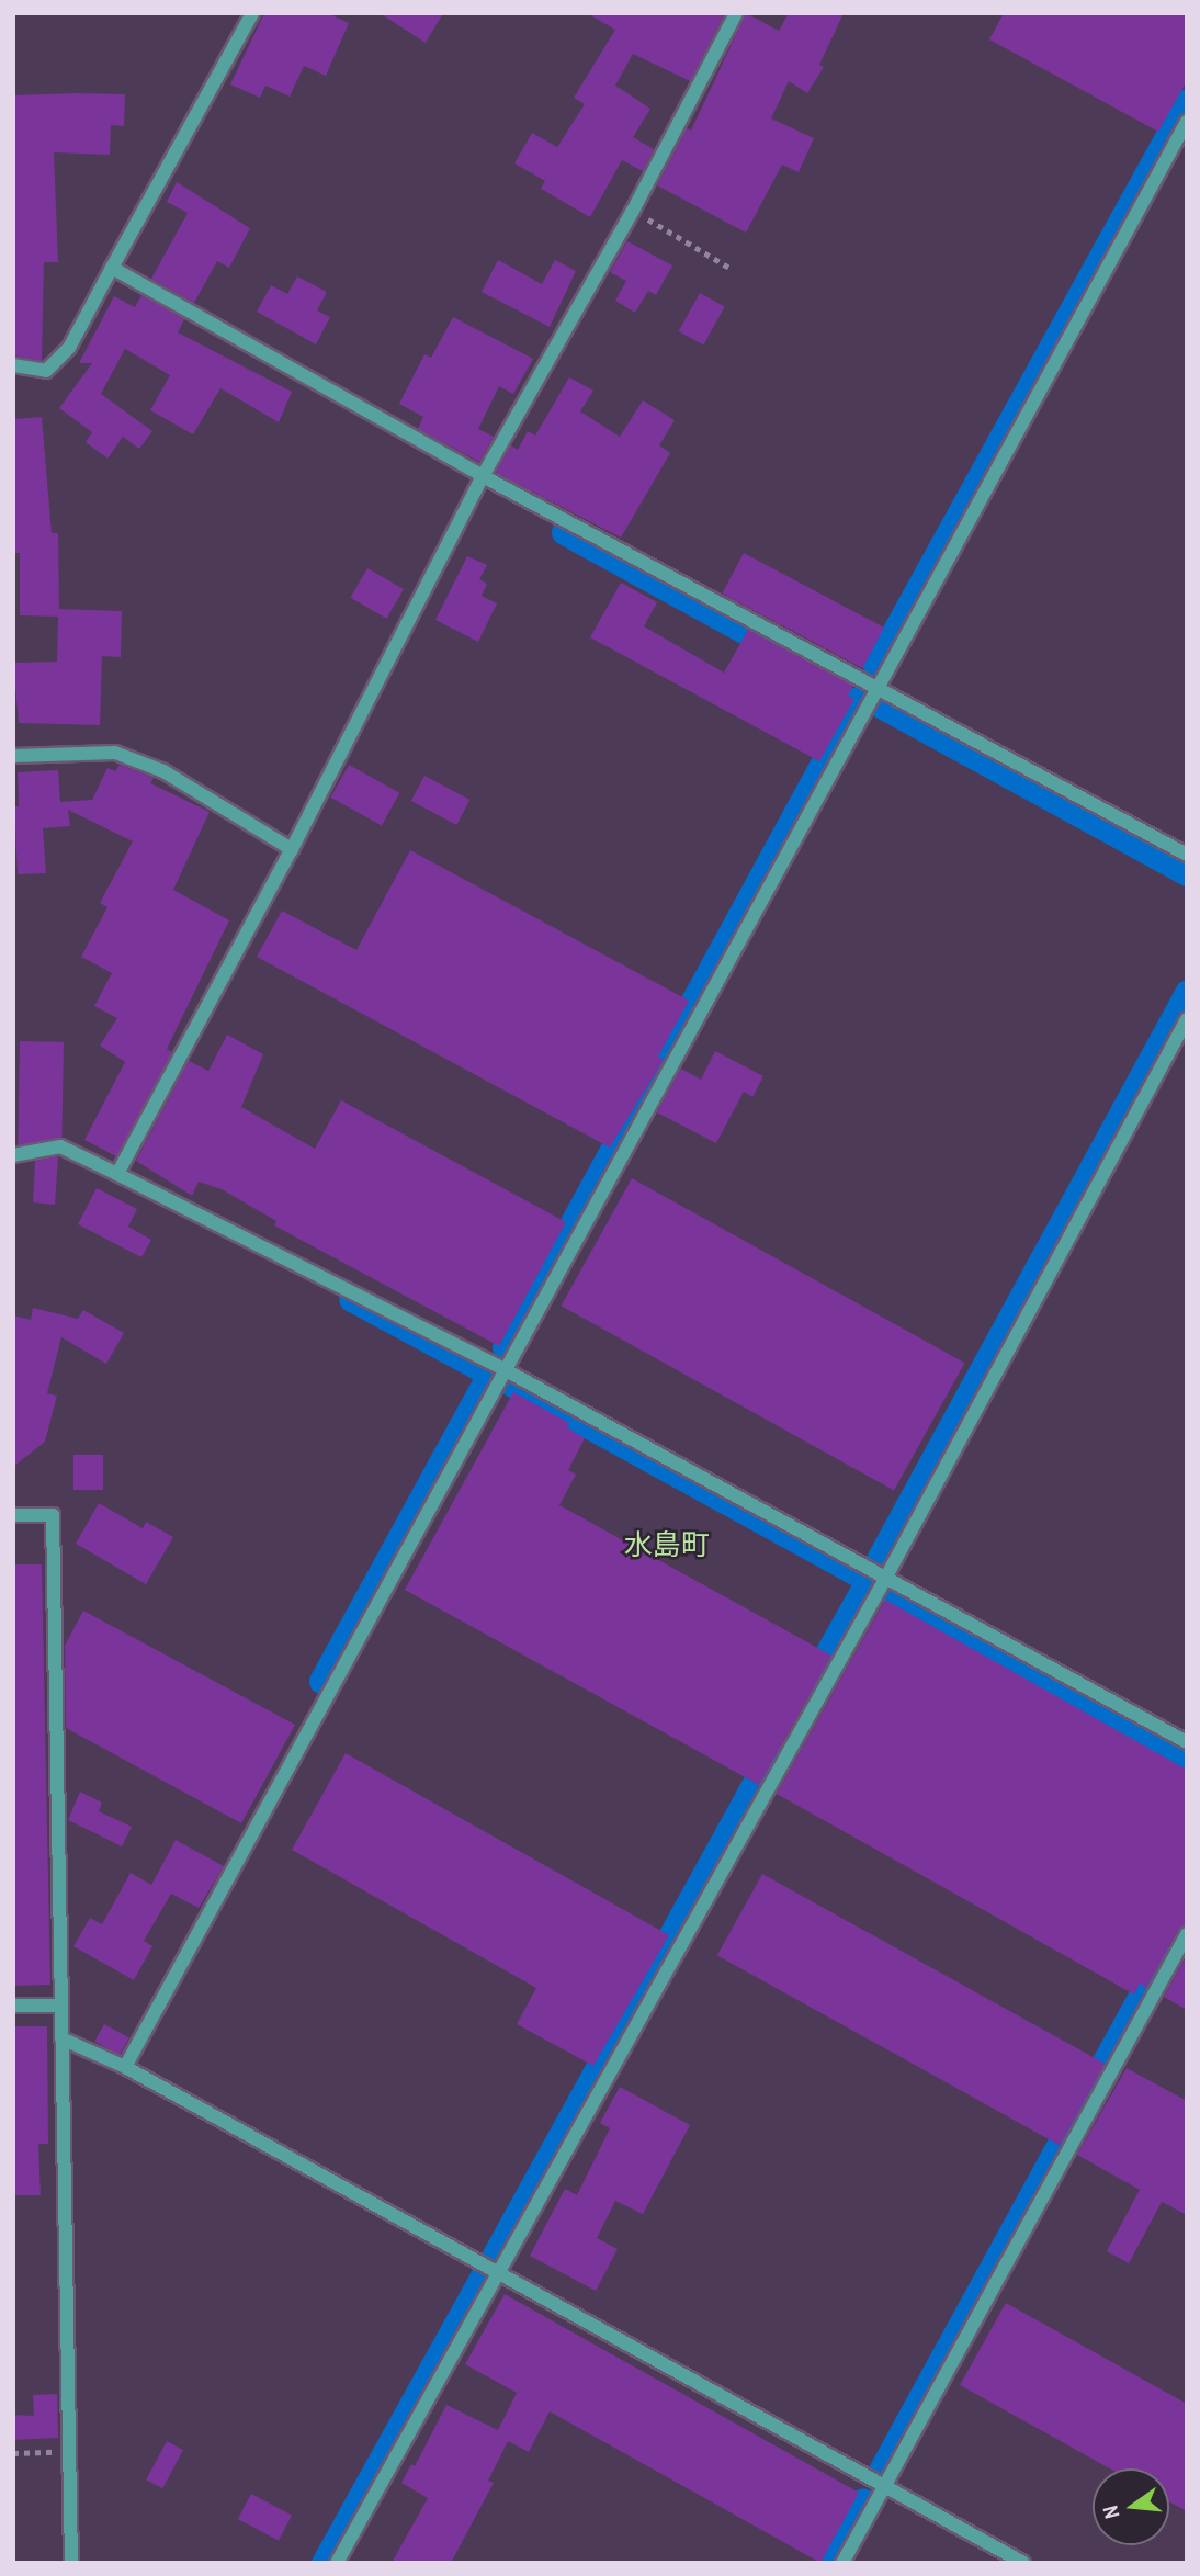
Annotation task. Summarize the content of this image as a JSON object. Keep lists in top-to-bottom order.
{
  "districts": ["水島町"],
  "north": "left"
}
